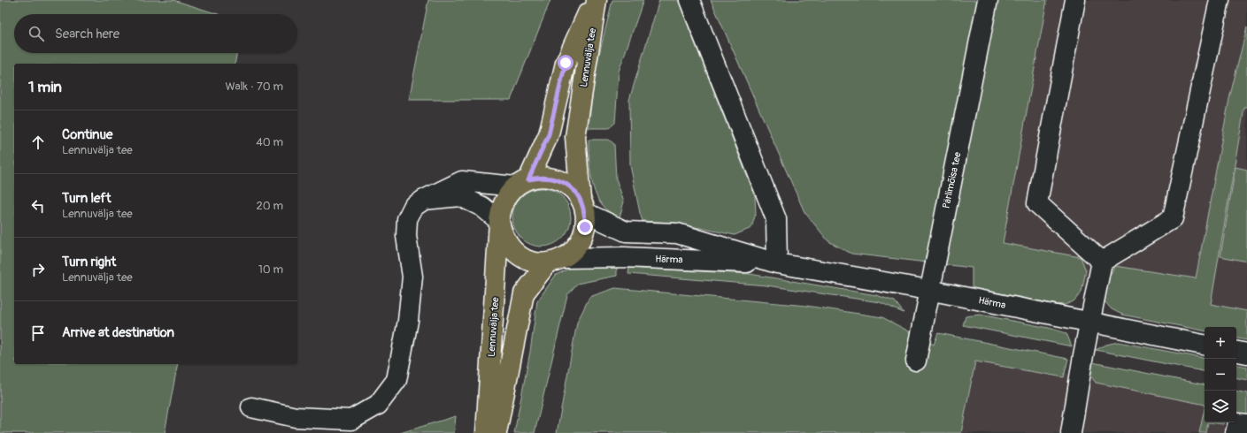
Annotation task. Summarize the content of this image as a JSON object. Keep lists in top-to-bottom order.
{
  "streets": {
    "main road": ["Lennuvälja tee"],
    "street": ["Pärlimõisa tee", "Härma"]
  },
  "crossings": [
    ["Lennuvälja tee", "Härma"],
    ["Pärlimõisa tee", "Härma"]
  ],
  "page": {
    "search": "Search here",
    "heading": ["1 min", "Walk · 70 m"],
    "list": [
      ["Continue", "Lennuvälja tee", "40 m"],
      ["Turn left", "Lennuvälja tee", "20 m"],
      ["Turn right", "Lennuvälja tee", "10 m"],
      "Arrive at destination"
    ],
    "map_buttons": ["+", "−"]
  }
}
